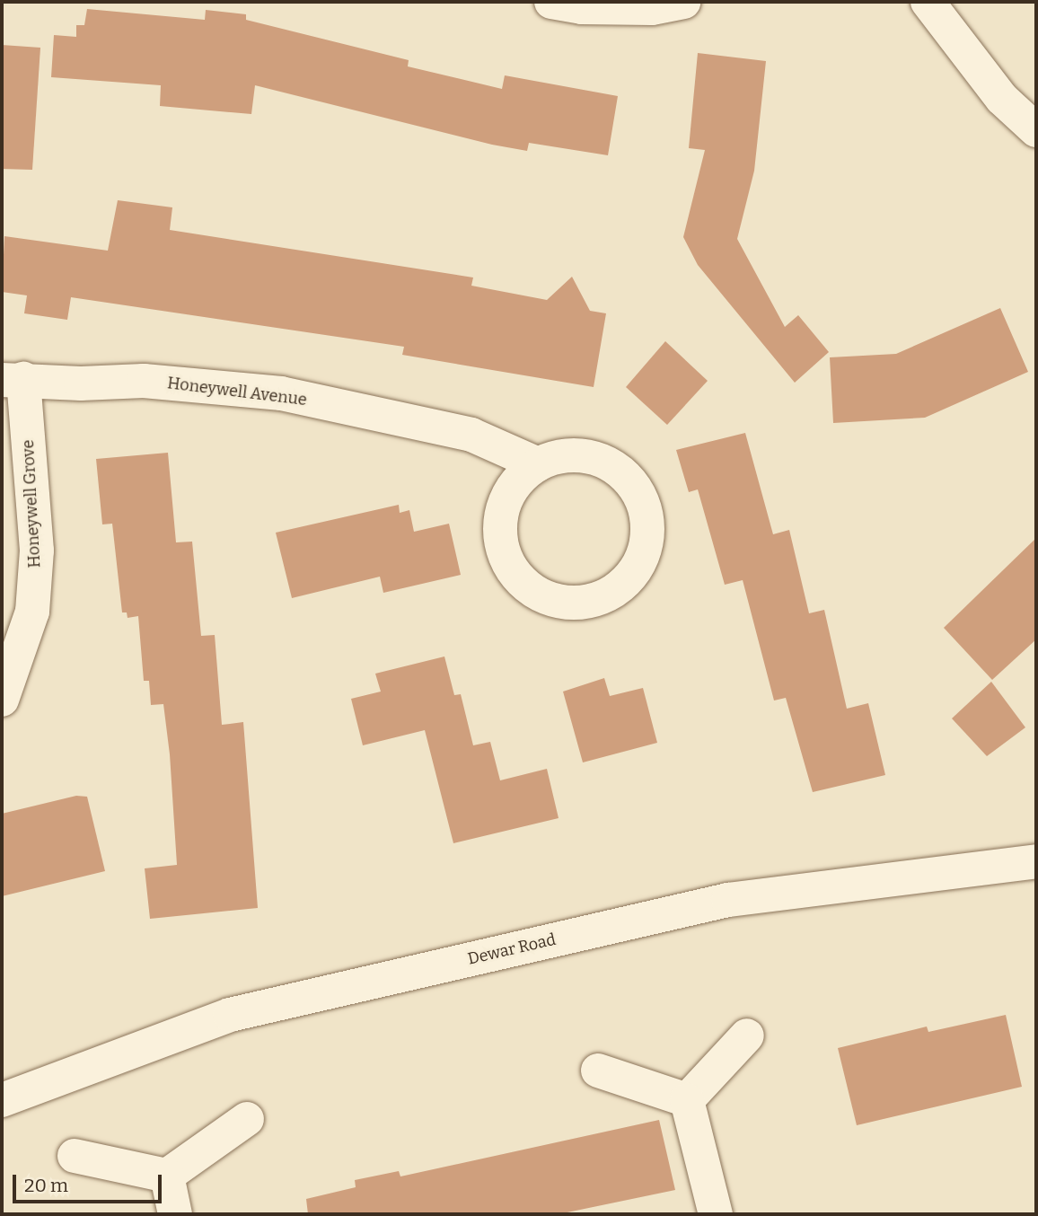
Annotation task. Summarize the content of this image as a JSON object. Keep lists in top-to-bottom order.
{
  "streets": {
    "street": ["Honeywell Avenue", "Honeywell Grove", "Dewar Road"]
  },
  "crossings": [
    ["Honeywell Avenue", "Honeywell Grove"]
  ],
  "scale_bar": "20 m"
}
